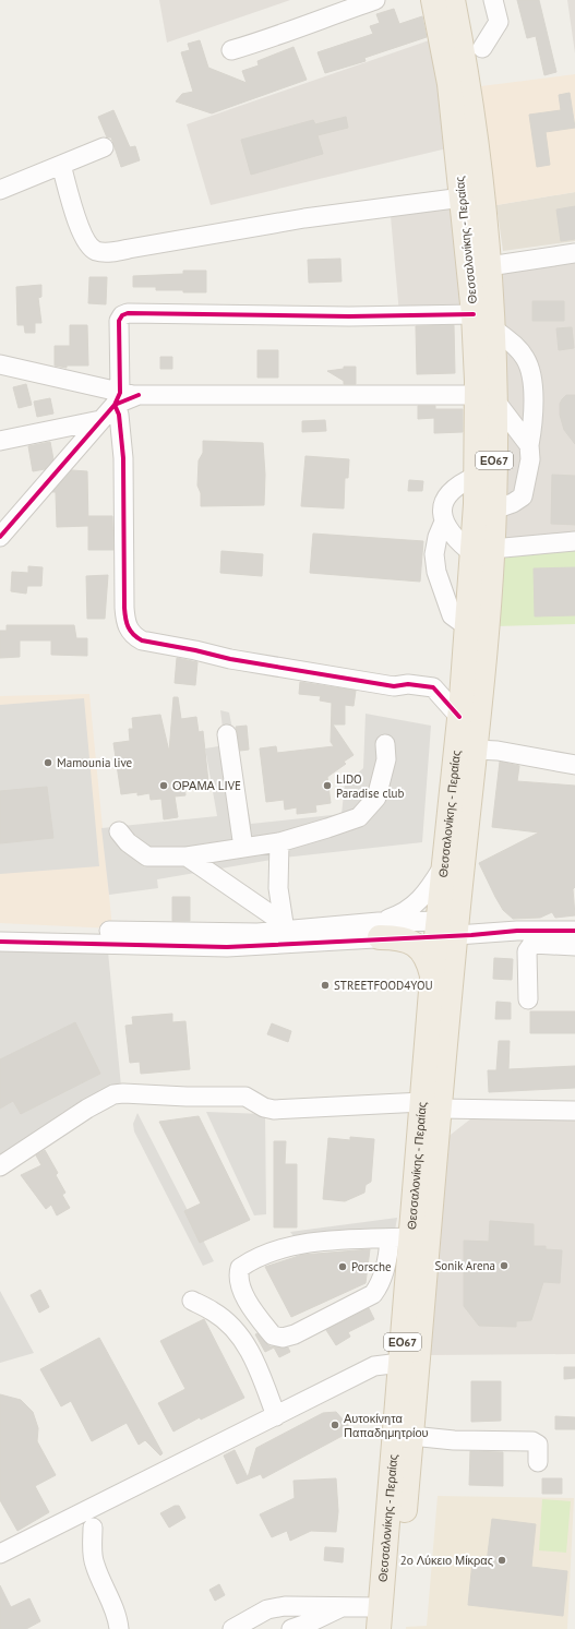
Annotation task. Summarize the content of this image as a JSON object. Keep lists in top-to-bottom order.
{
  "streets": {
    "main road": ["Θεσσαλονίκης - Περαίας", "ΕΟ67"]
  },
  "places": [
    "Mamounia live",
    "ΟΡΑΜΑ LIVE",
    "LIDO Paradise club",
    "STREETFOOD4YOU",
    "Sonik Arena",
    "Porsche",
    "Αυτοκίνητα Παπαδημητρίου",
    "2ο Λύκειο Μίκρας"
  ]
}
